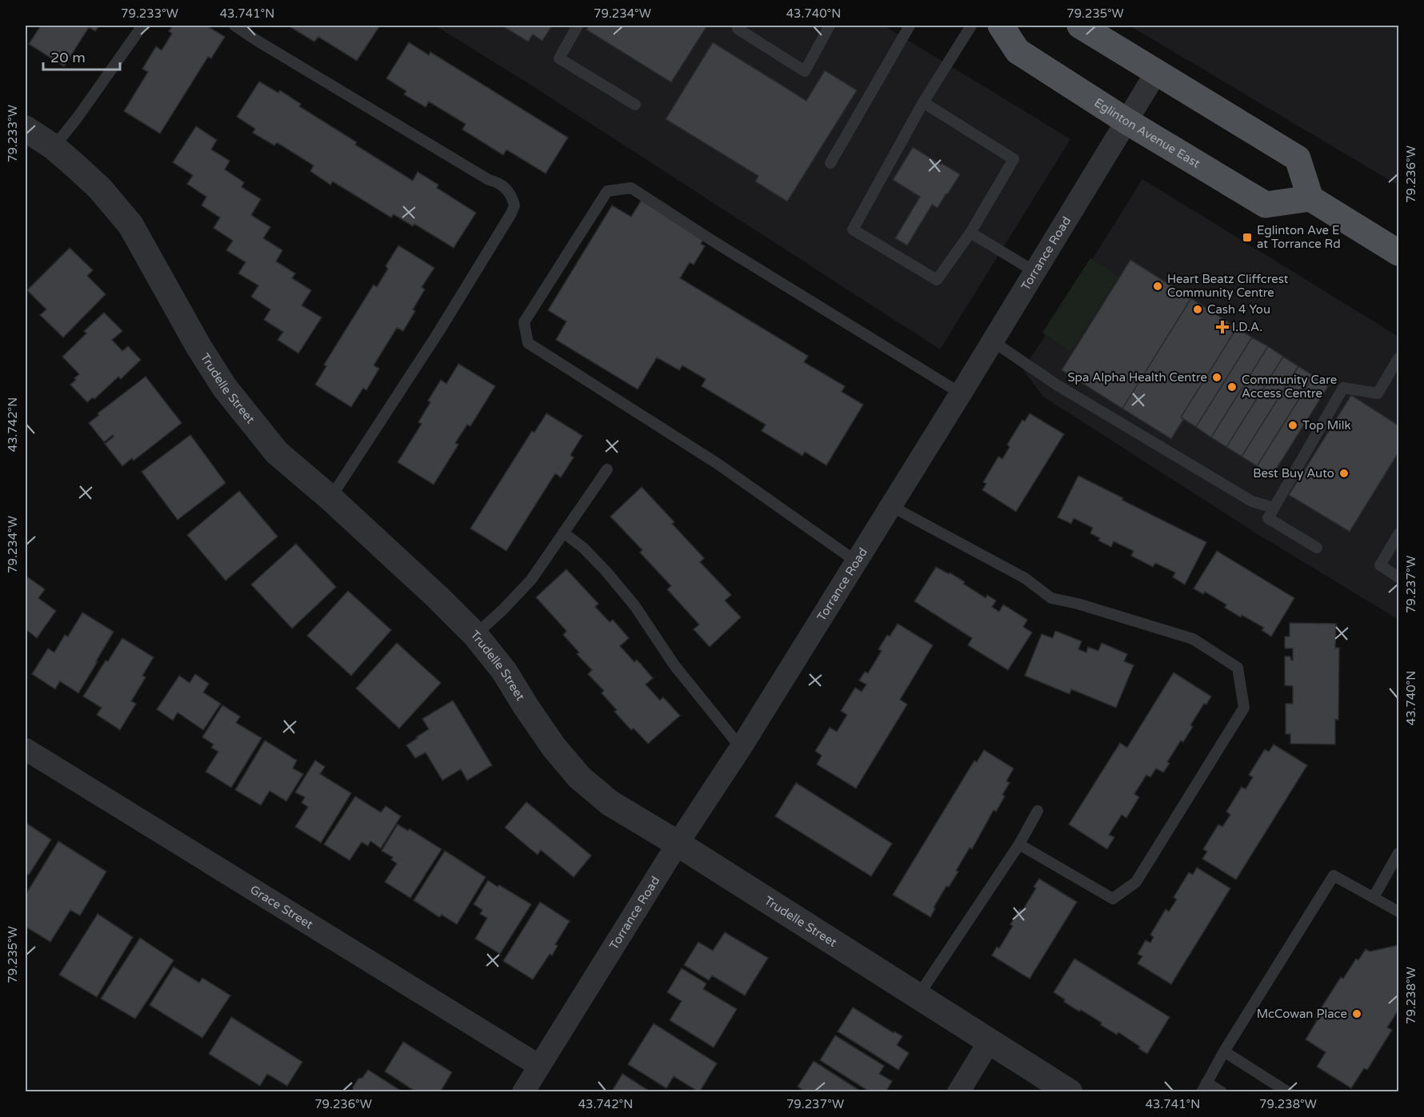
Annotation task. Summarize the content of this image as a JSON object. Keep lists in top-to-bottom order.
{
  "streets": {
    "main road": ["Eglinton Avenue East"],
    "street": ["Torrance Road", "Trudelle Street", "Grace Street"]
  },
  "crossings": [
    ["Eglinton Avenue East", "Torrance Road"],
    ["Torrance Road", "Trudelle Street"],
    ["Torrance Road", "Grace Street"]
  ],
  "places": {
    "transit": ["Eglinton Ave E at Torrance Rd"],
    "other": [
      "Heart Beatz Cliffcrest Community Centre",
      "Cash 4 You",
      "Spa Alpha Health Centre",
      "Community Care Access Centre",
      "Top Milk",
      "Best Buy Auto",
      "McCowan Place"
    ],
    "health": ["I.D.A."]
  },
  "scale_bar": "20 m",
  "coordinates": [
    "79.233°W",
    "43.741°N",
    "79.234°W",
    "43.740°N",
    "79.235°W",
    "79.236°W",
    "43.742°N",
    "79.237°W",
    "79.238°W"
  ]
}
